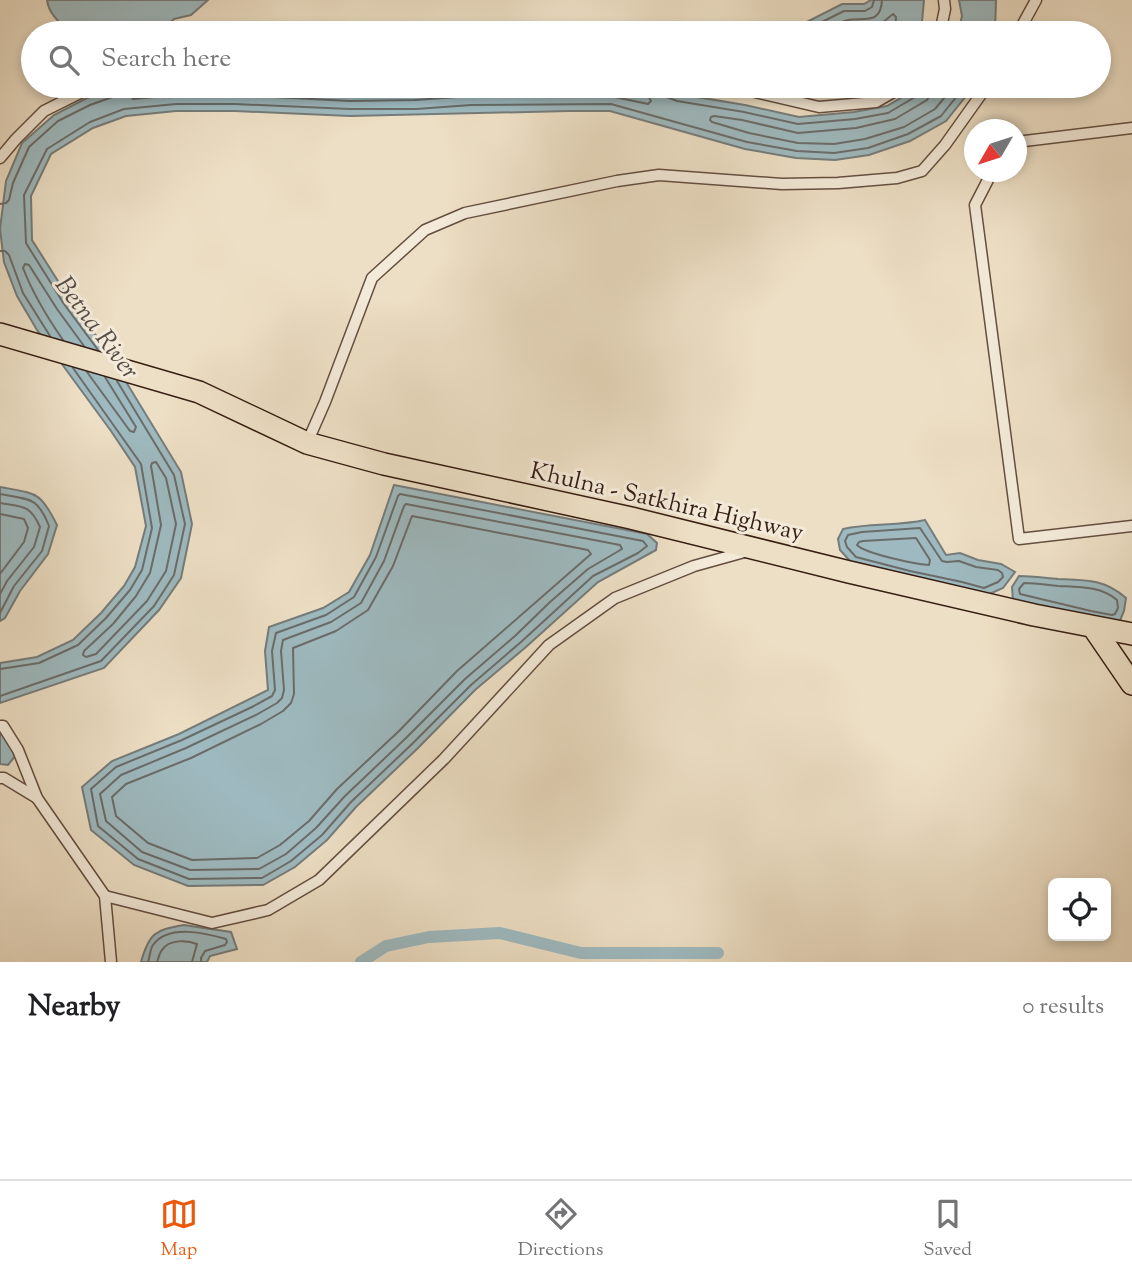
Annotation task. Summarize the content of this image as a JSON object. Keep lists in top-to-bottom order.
{
  "streets": {
    "highway": ["Khulna - Satkhira Highway"]
  },
  "water": ["Betna River"],
  "north": "bottom left",
  "page": {
    "search": "Search here",
    "heading": ["Nearby", "0 results"],
    "nav": ["Map", "Directions", "Saved"]
  }
}
